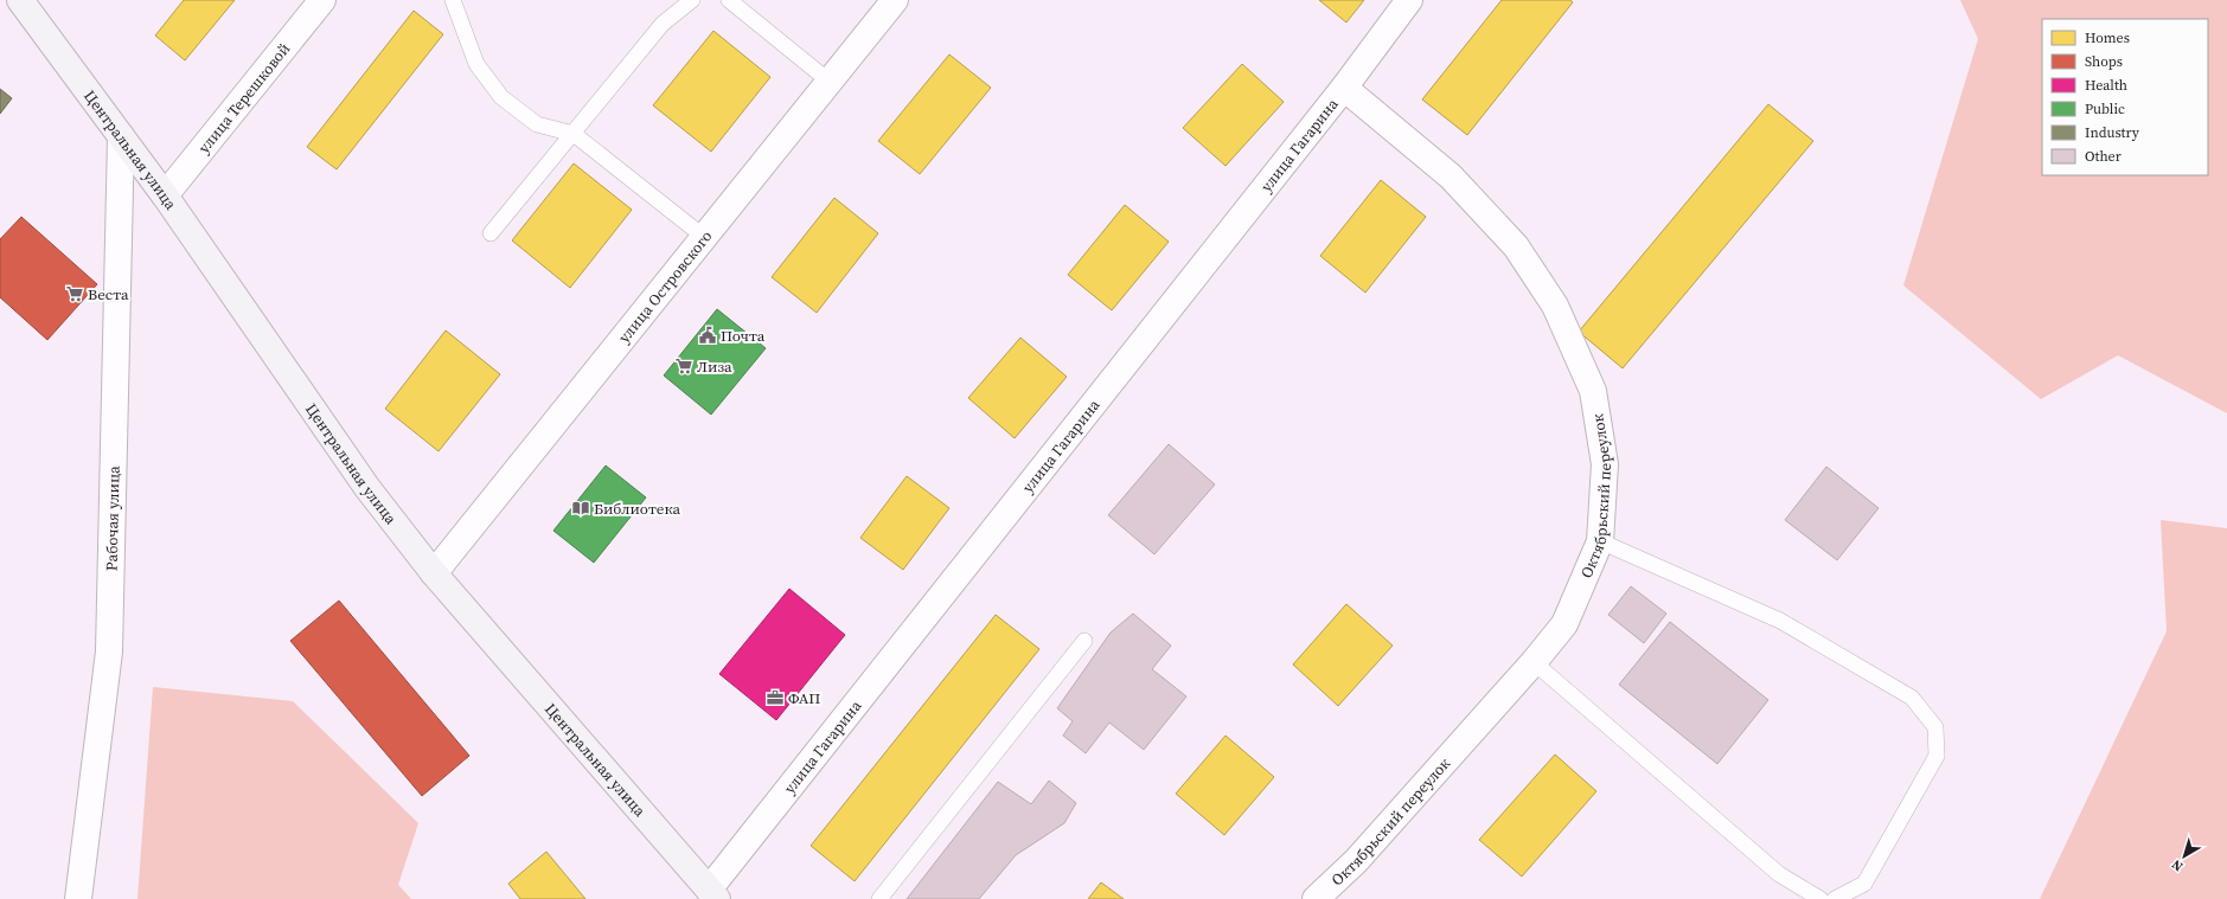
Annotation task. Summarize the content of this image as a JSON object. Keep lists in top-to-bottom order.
{
  "streets": {
    "street": [
      "улица Терешковой",
      "улица Гагарина",
      "Центральная улица",
      "улица Островского",
      "Октябрьский переулок",
      "Рабочая улица"
    ]
  },
  "crossings": [
    ["улица Терешковой", "Центральная улица"],
    ["улица Гагарина", "Центральная улица"],
    ["улица Гагарина", "Октябрьский переулок"],
    ["Центральная улица", "улица Островского"],
    ["Центральная улица", "Рабочая улица"]
  ],
  "places": {
    "supermarket": ["Веста", "Лиза"],
    "public building": ["Почта"],
    "library": ["Библиотека"],
    "office": ["ФАП"]
  },
  "legend": [
    "Homes",
    "Shops",
    "Health",
    "Public",
    "Industry",
    "Other"
  ],
  "north": "bottom left"
}
